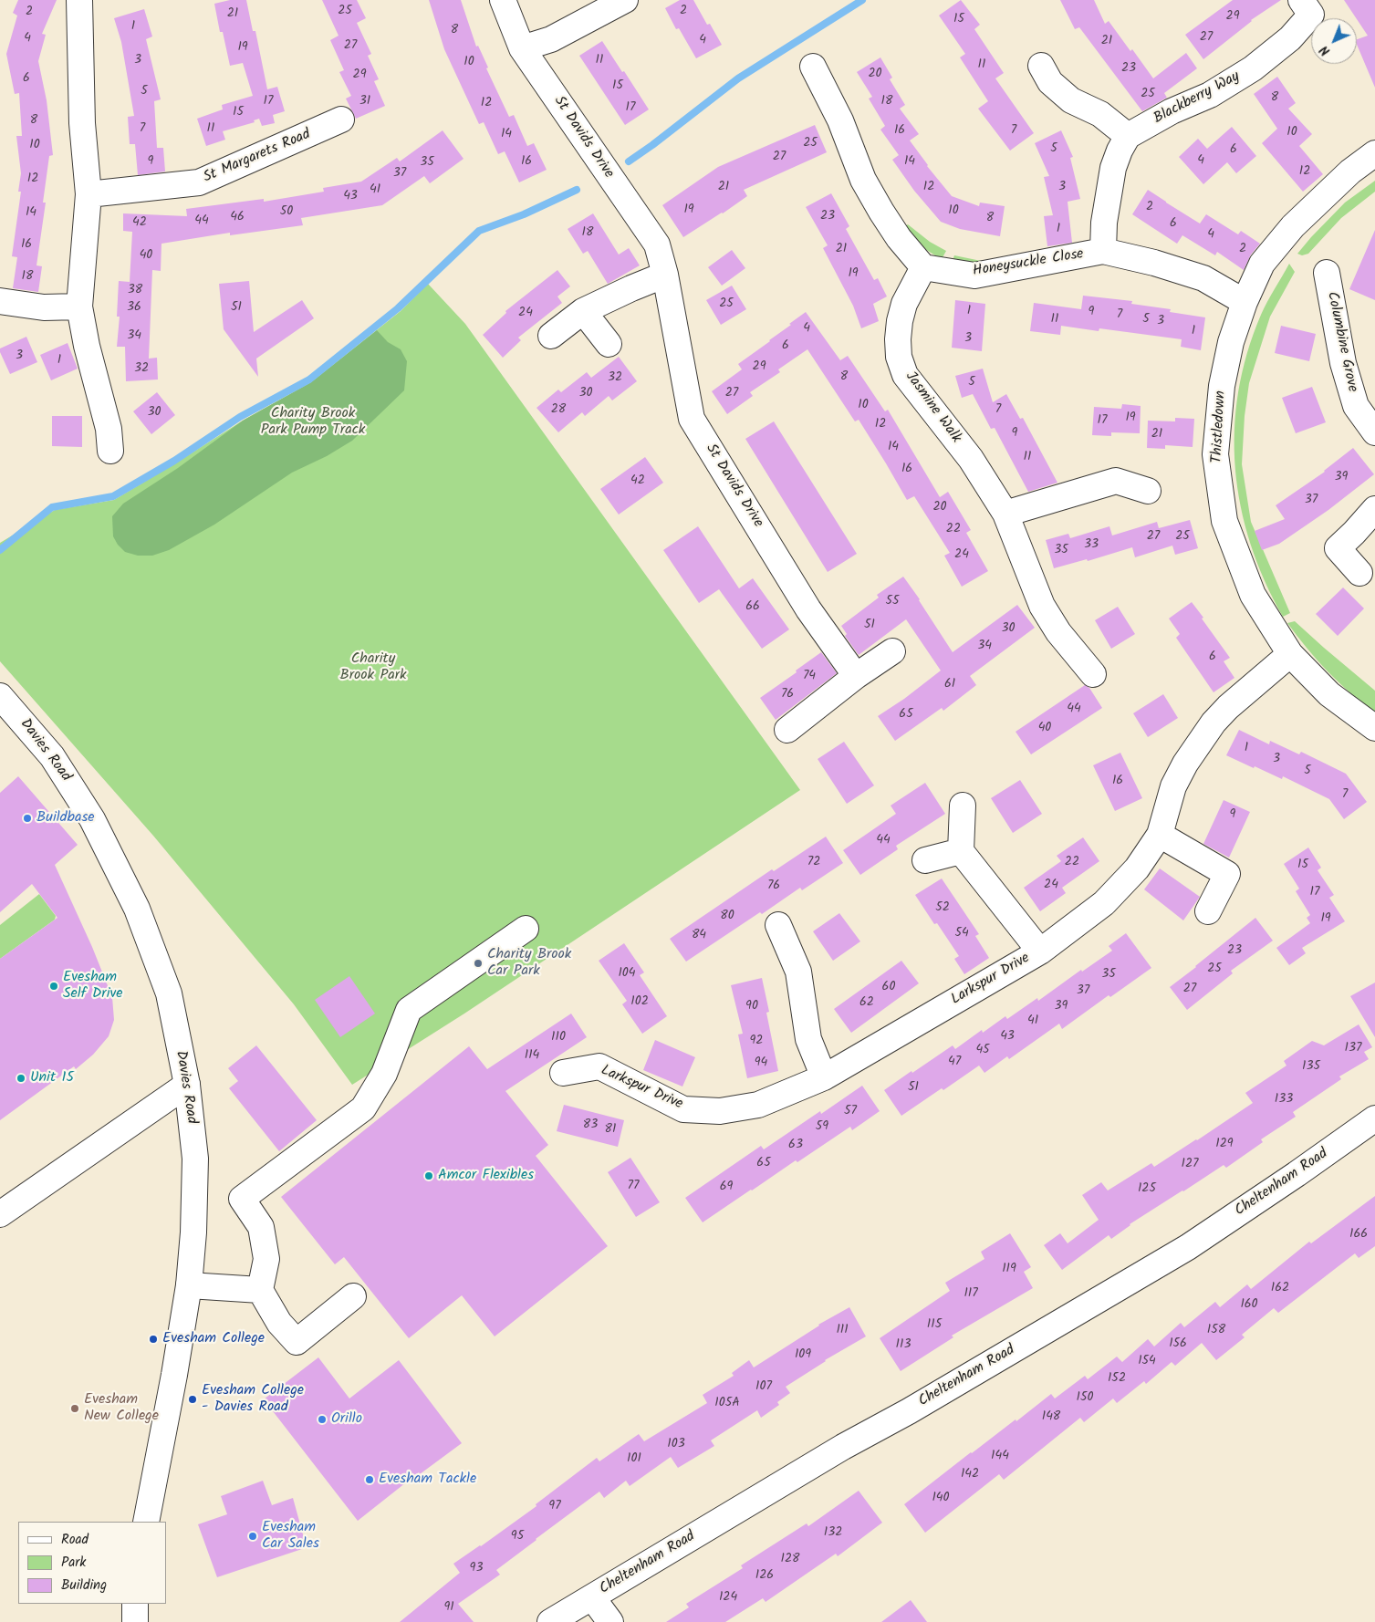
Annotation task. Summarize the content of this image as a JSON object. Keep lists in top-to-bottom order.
{
  "streets": {
    "street": [
      "Blackberry Way",
      "St Davids Drive",
      "St Margarets Road",
      "Honeysuckle Close",
      "Columbine Grove",
      "Jasmine Walk",
      "Thistledown",
      "Davies Road",
      "Larkspur Drive",
      "Cheltenham Road"
    ]
  },
  "crossings": [
    ["Honeysuckle Close", "Jasmine Walk"],
    ["Honeysuckle Close", "Thistledown"],
    ["Thistledown", "Larkspur Drive"]
  ],
  "parks": ["Charity Brook Park Pump Track", "Charity Brook Park"],
  "places": [
    "Buildbase",
    "Charity Brook Car Park",
    "Evesham Self Drive",
    "Unit 15",
    "Amcor Flexibles",
    "Evesham College",
    "Evesham College - Davies Road",
    "Evesham New College",
    "Orillo",
    "Evesham Tackle",
    "Evesham Car Sales"
  ],
  "house_numbers": [
    "25",
    "2",
    "2",
    "21",
    "29",
    "15",
    "1",
    "8",
    "27",
    "4",
    "4",
    "21",
    "27",
    "19",
    "3",
    "11",
    "10",
    "11",
    "23",
    "20",
    "29",
    "6",
    "15",
    "5",
    "25",
    "8",
    "17",
    "31",
    "18",
    "12",
    "17",
    "15",
    "8",
    "7",
    "11",
    "16",
    "7",
    "10",
    "14",
    "25",
    "10",
    "5",
    "6",
    "27",
    "4",
    "9",
    "16",
    "14",
    "35",
    "12",
    "37",
    "12",
    "21",
    "12",
    "3",
    "41",
    "43",
    "2",
    "19",
    "10",
    "50",
    "14",
    "23",
    "46",
    "8",
    "44",
    "42",
    "6",
    "1",
    "18",
    "4",
    "16",
    "21",
    "2",
    "40",
    "19",
    "18",
    "38",
    "25",
    "36",
    "51",
    "1",
    "9",
    "24",
    "7",
    "11",
    "5",
    "3",
    "4",
    "1",
    "34",
    "3",
    "6",
    "3",
    "1",
    "29",
    "32",
    "8",
    "32",
    "5",
    "30",
    "27",
    "10",
    "28",
    "7",
    "30",
    "19",
    "17",
    "12",
    "9",
    "21",
    "14",
    "11",
    "16",
    "39",
    "42",
    "37",
    "20",
    "22",
    "27",
    "25",
    "33",
    "35",
    "24",
    "55",
    "66",
    "51",
    "30",
    "34",
    "6",
    "74",
    "61",
    "76",
    "44",
    "65",
    "40",
    "1",
    "3",
    "5",
    "16",
    "7",
    "9",
    "44",
    "72",
    "22",
    "15",
    "24",
    "76",
    "17",
    "52",
    "80",
    "19",
    "54",
    "84",
    "23",
    "25",
    "104",
    "35",
    "60",
    "27",
    "37",
    "102",
    "62",
    "90",
    "39",
    "41",
    "43",
    "110",
    "92",
    "137",
    "45",
    "114",
    "47",
    "94",
    "135",
    "51",
    "133",
    "57",
    "83",
    "59",
    "81",
    "129",
    "63",
    "65",
    "127",
    "77",
    "69",
    "125",
    "166",
    "119",
    "162",
    "117",
    "160",
    "115",
    "111",
    "158",
    "156",
    "113",
    "109",
    "154",
    "152",
    "107",
    "150",
    "105A",
    "148",
    "103",
    "144",
    "101",
    "142",
    "140",
    "97",
    "132",
    "95",
    "128",
    "93",
    "126",
    "124",
    "91"
  ],
  "legend": ["Road", "Park", "Building"],
  "north": "bottom left"
}
